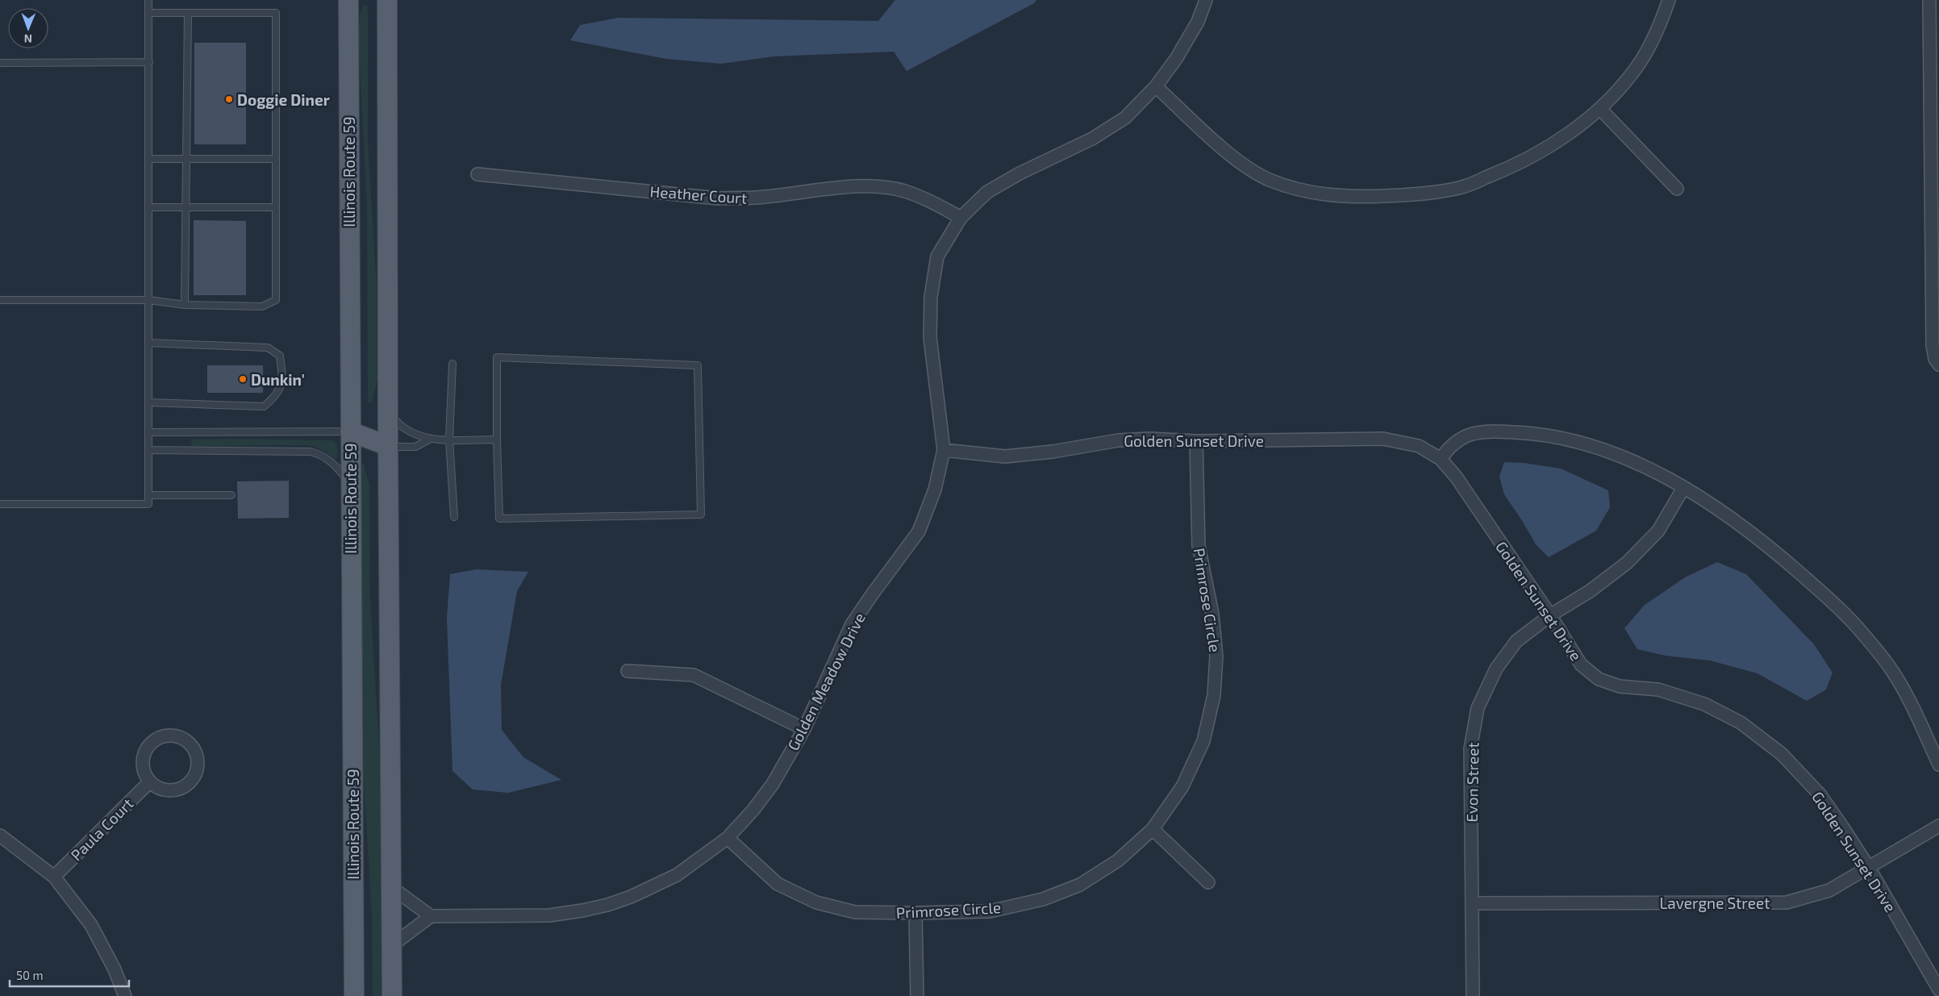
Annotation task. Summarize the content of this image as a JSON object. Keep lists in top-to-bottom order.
{
  "streets": {
    "main road": ["Illinois Route 59"],
    "street": [
      "Heather Court",
      "Golden Sunset Drive",
      "Primrose Circle",
      "Golden Meadow Drive",
      "Evon Street",
      "Paula Court",
      "Lavergne Street"
    ]
  },
  "crossings": [
    ["Heather Court", "Golden Meadow Drive"],
    ["Golden Sunset Drive", "Primrose Circle"],
    ["Golden Sunset Drive", "Golden Meadow Drive"],
    ["Golden Sunset Drive", "Evon Street"],
    ["Golden Sunset Drive", "Lavergne Street"],
    ["Primrose Circle", "Golden Meadow Drive"],
    ["Evon Street", "Lavergne Street"]
  ],
  "places": ["Doggie Diner", "Dunkin'"],
  "scale_bar": "50 m",
  "north": "bottom"
}
